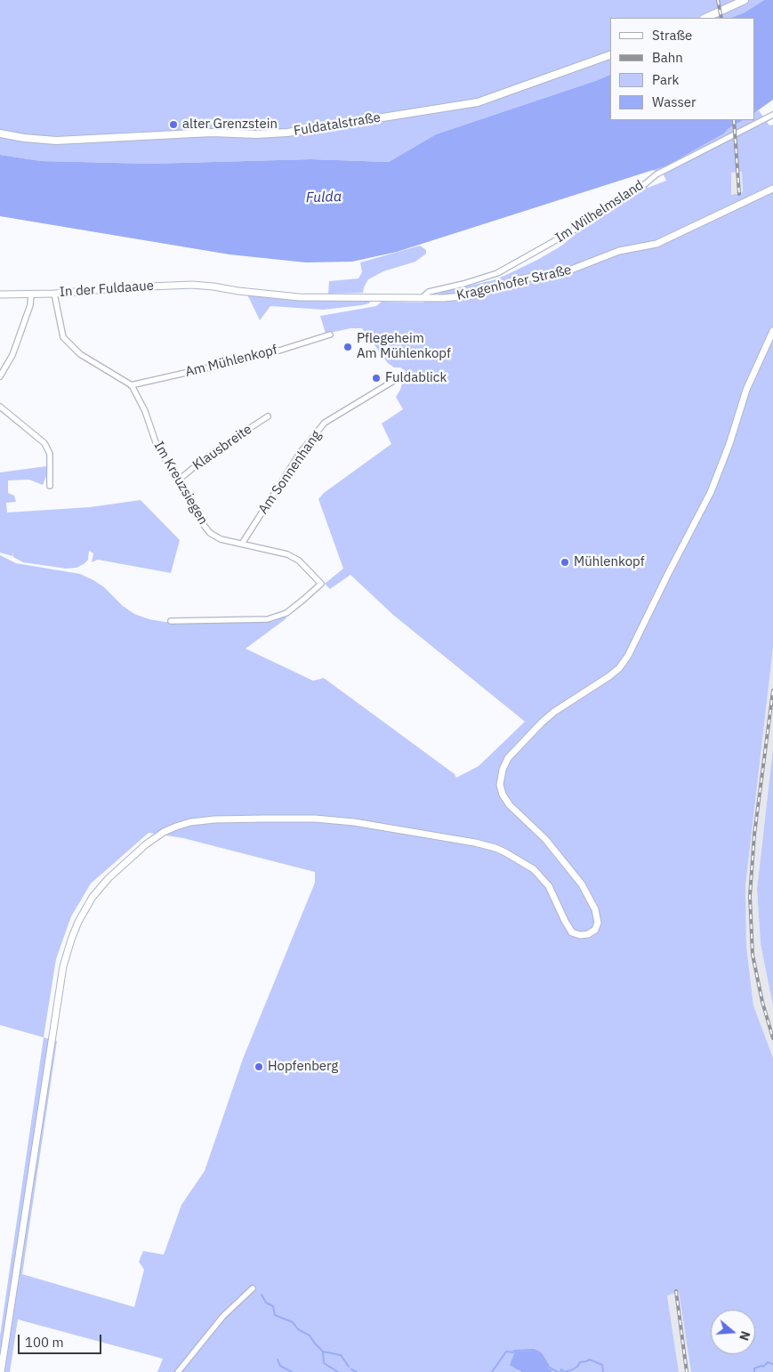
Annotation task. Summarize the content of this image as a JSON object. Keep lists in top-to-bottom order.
{
  "streets": {
    "main road": ["Fuldatalstraße"],
    "street": [
      "Im Wilhelmsland",
      "Kragenhofer Straße",
      "In der Fuldaaue",
      "Am Mühlenkopf",
      "Klausbreite",
      "Am Sonnenhang",
      "Im Kreuzsiegen"
    ]
  },
  "crossings": [
    ["Im Wilhelmsland", "Kragenhofer Straße"],
    ["Kragenhofer Straße", "In der Fuldaaue"],
    ["In der Fuldaaue", "Im Kreuzsiegen"],
    ["Am Mühlenkopf", "Im Kreuzsiegen"],
    ["Klausbreite", "Im Kreuzsiegen"],
    ["Am Sonnenhang", "Im Kreuzsiegen"]
  ],
  "water": ["Fulda"],
  "places": [
    "alter Grenzstein",
    "Pflegeheim Am Mühlenkopf",
    "Fuldablick",
    "Mühlenkopf",
    "Hopfenberg"
  ],
  "legend": [
    "Straße",
    "Bahn",
    "Park",
    "Wasser"
  ],
  "scale_bar": "100 m",
  "north": "right"
}
